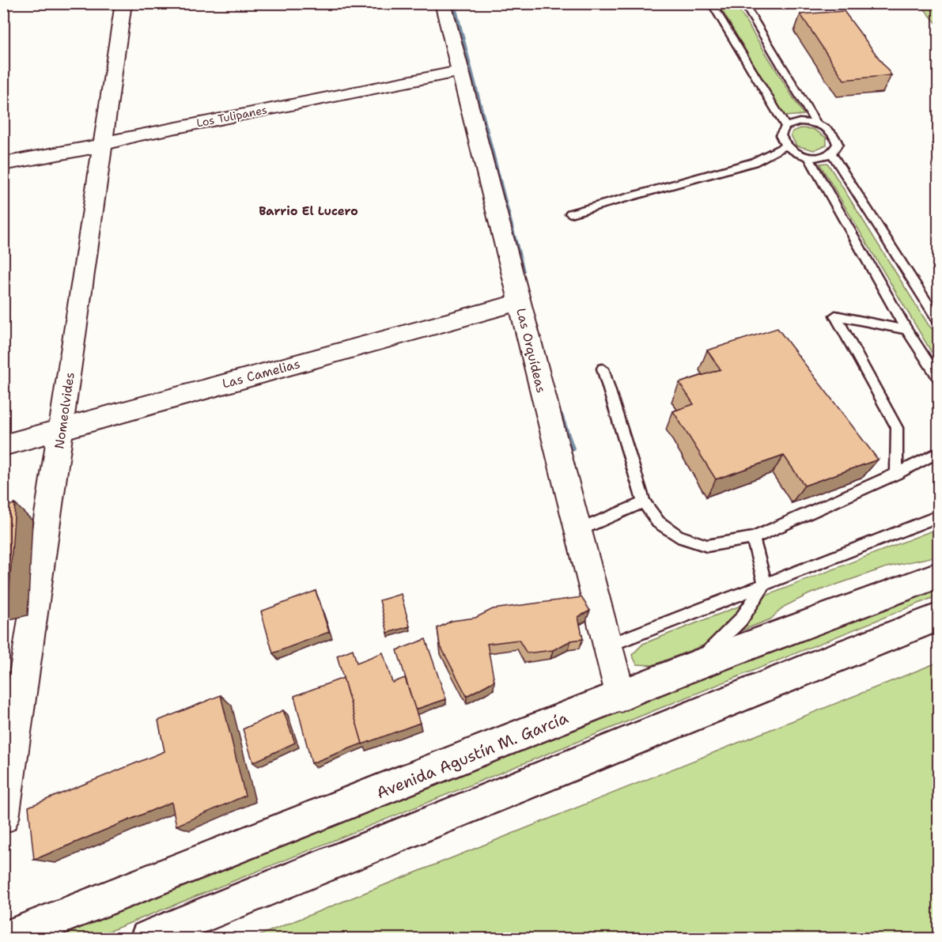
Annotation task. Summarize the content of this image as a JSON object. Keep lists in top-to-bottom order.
{
  "streets": {
    "main road": ["Avenida Agustín M. García"],
    "street": [
      "Los Tulipanes",
      "Las Orquídeas",
      "Las Camelias",
      "Nomeolvides"
    ]
  },
  "crossings": [
    ["Los Tulipanes", "Las Orquídeas"],
    ["Los Tulipanes", "Nomeolvides"],
    ["Las Orquídeas", "Las Camelias"],
    ["Las Orquídeas", "Avenida Agustín M. García"],
    ["Las Camelias", "Nomeolvides"]
  ],
  "districts": ["Barrio El Lucero"]
}
